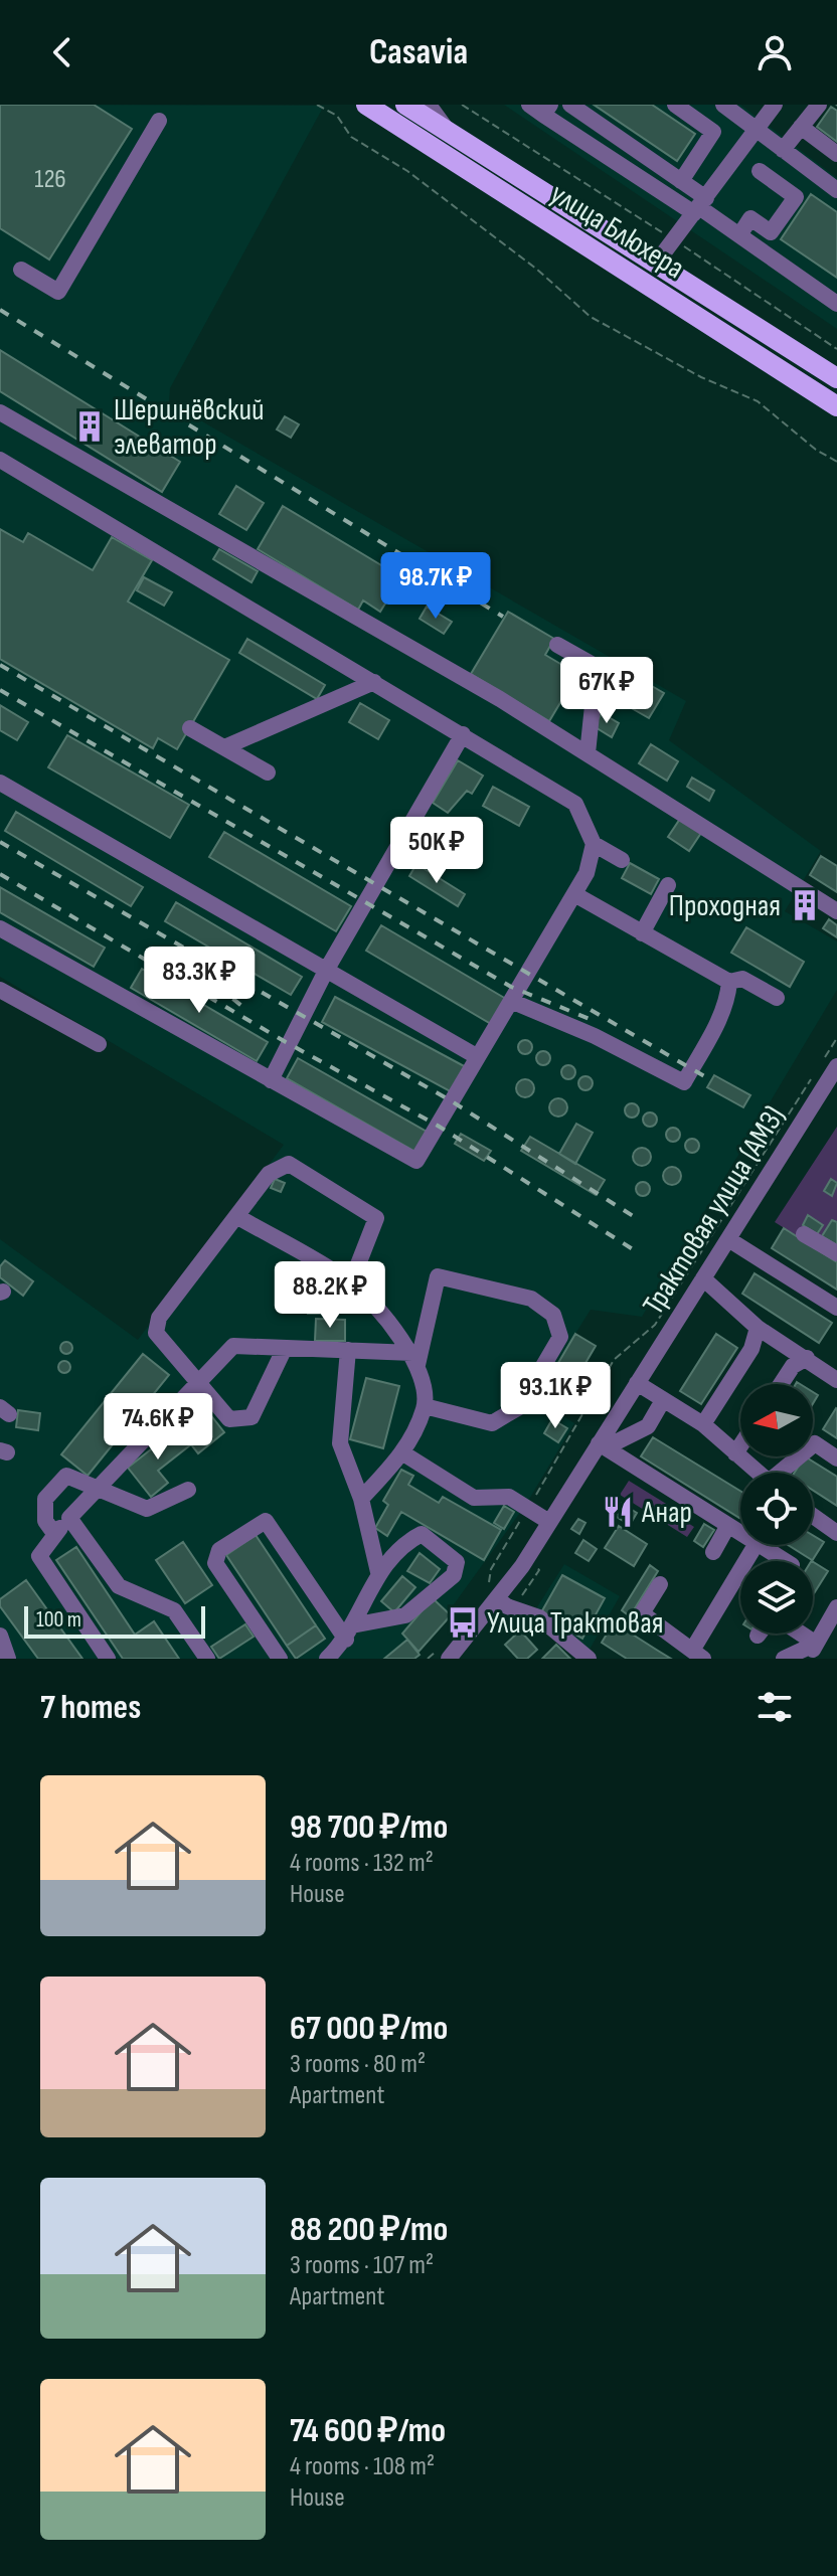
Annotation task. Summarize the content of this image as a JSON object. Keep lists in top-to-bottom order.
{
  "streets": {
    "main road": ["улица Блюхера"],
    "street": ["Трактовая улица (АМЗ)"]
  },
  "places": {
    "building": ["Шершнёвский элеватор", "Проходная"],
    "restaurant": ["Анар"],
    "bus stop": ["Улица Трактовая"]
  },
  "house_numbers": ["126"],
  "scale_bar": "100 m",
  "north": "left",
  "page": {
    "header": "Casavia",
    "price": [
      "98.7K ₽",
      "67K ₽",
      "50K ₽",
      "83.3K ₽",
      "88.2K ₽",
      "93.1K ₽",
      "74.6K ₽"
    ],
    "scale": "100 m",
    "heading": "7 homes",
    "list": [
      {
        "name": "98 700 ₽/mo",
        "note": "4 rooms · 132 m² · House"
      },
      {
        "name": "67 000 ₽/mo",
        "note": "3 rooms · 80 m² · Apartment"
      },
      {
        "name": "88 200 ₽/mo",
        "note": "3 rooms · 107 m² · Apartment"
      },
      {
        "name": "74 600 ₽/mo",
        "note": "4 rooms · 108 m² · House"
      }
    ]
  }
}
